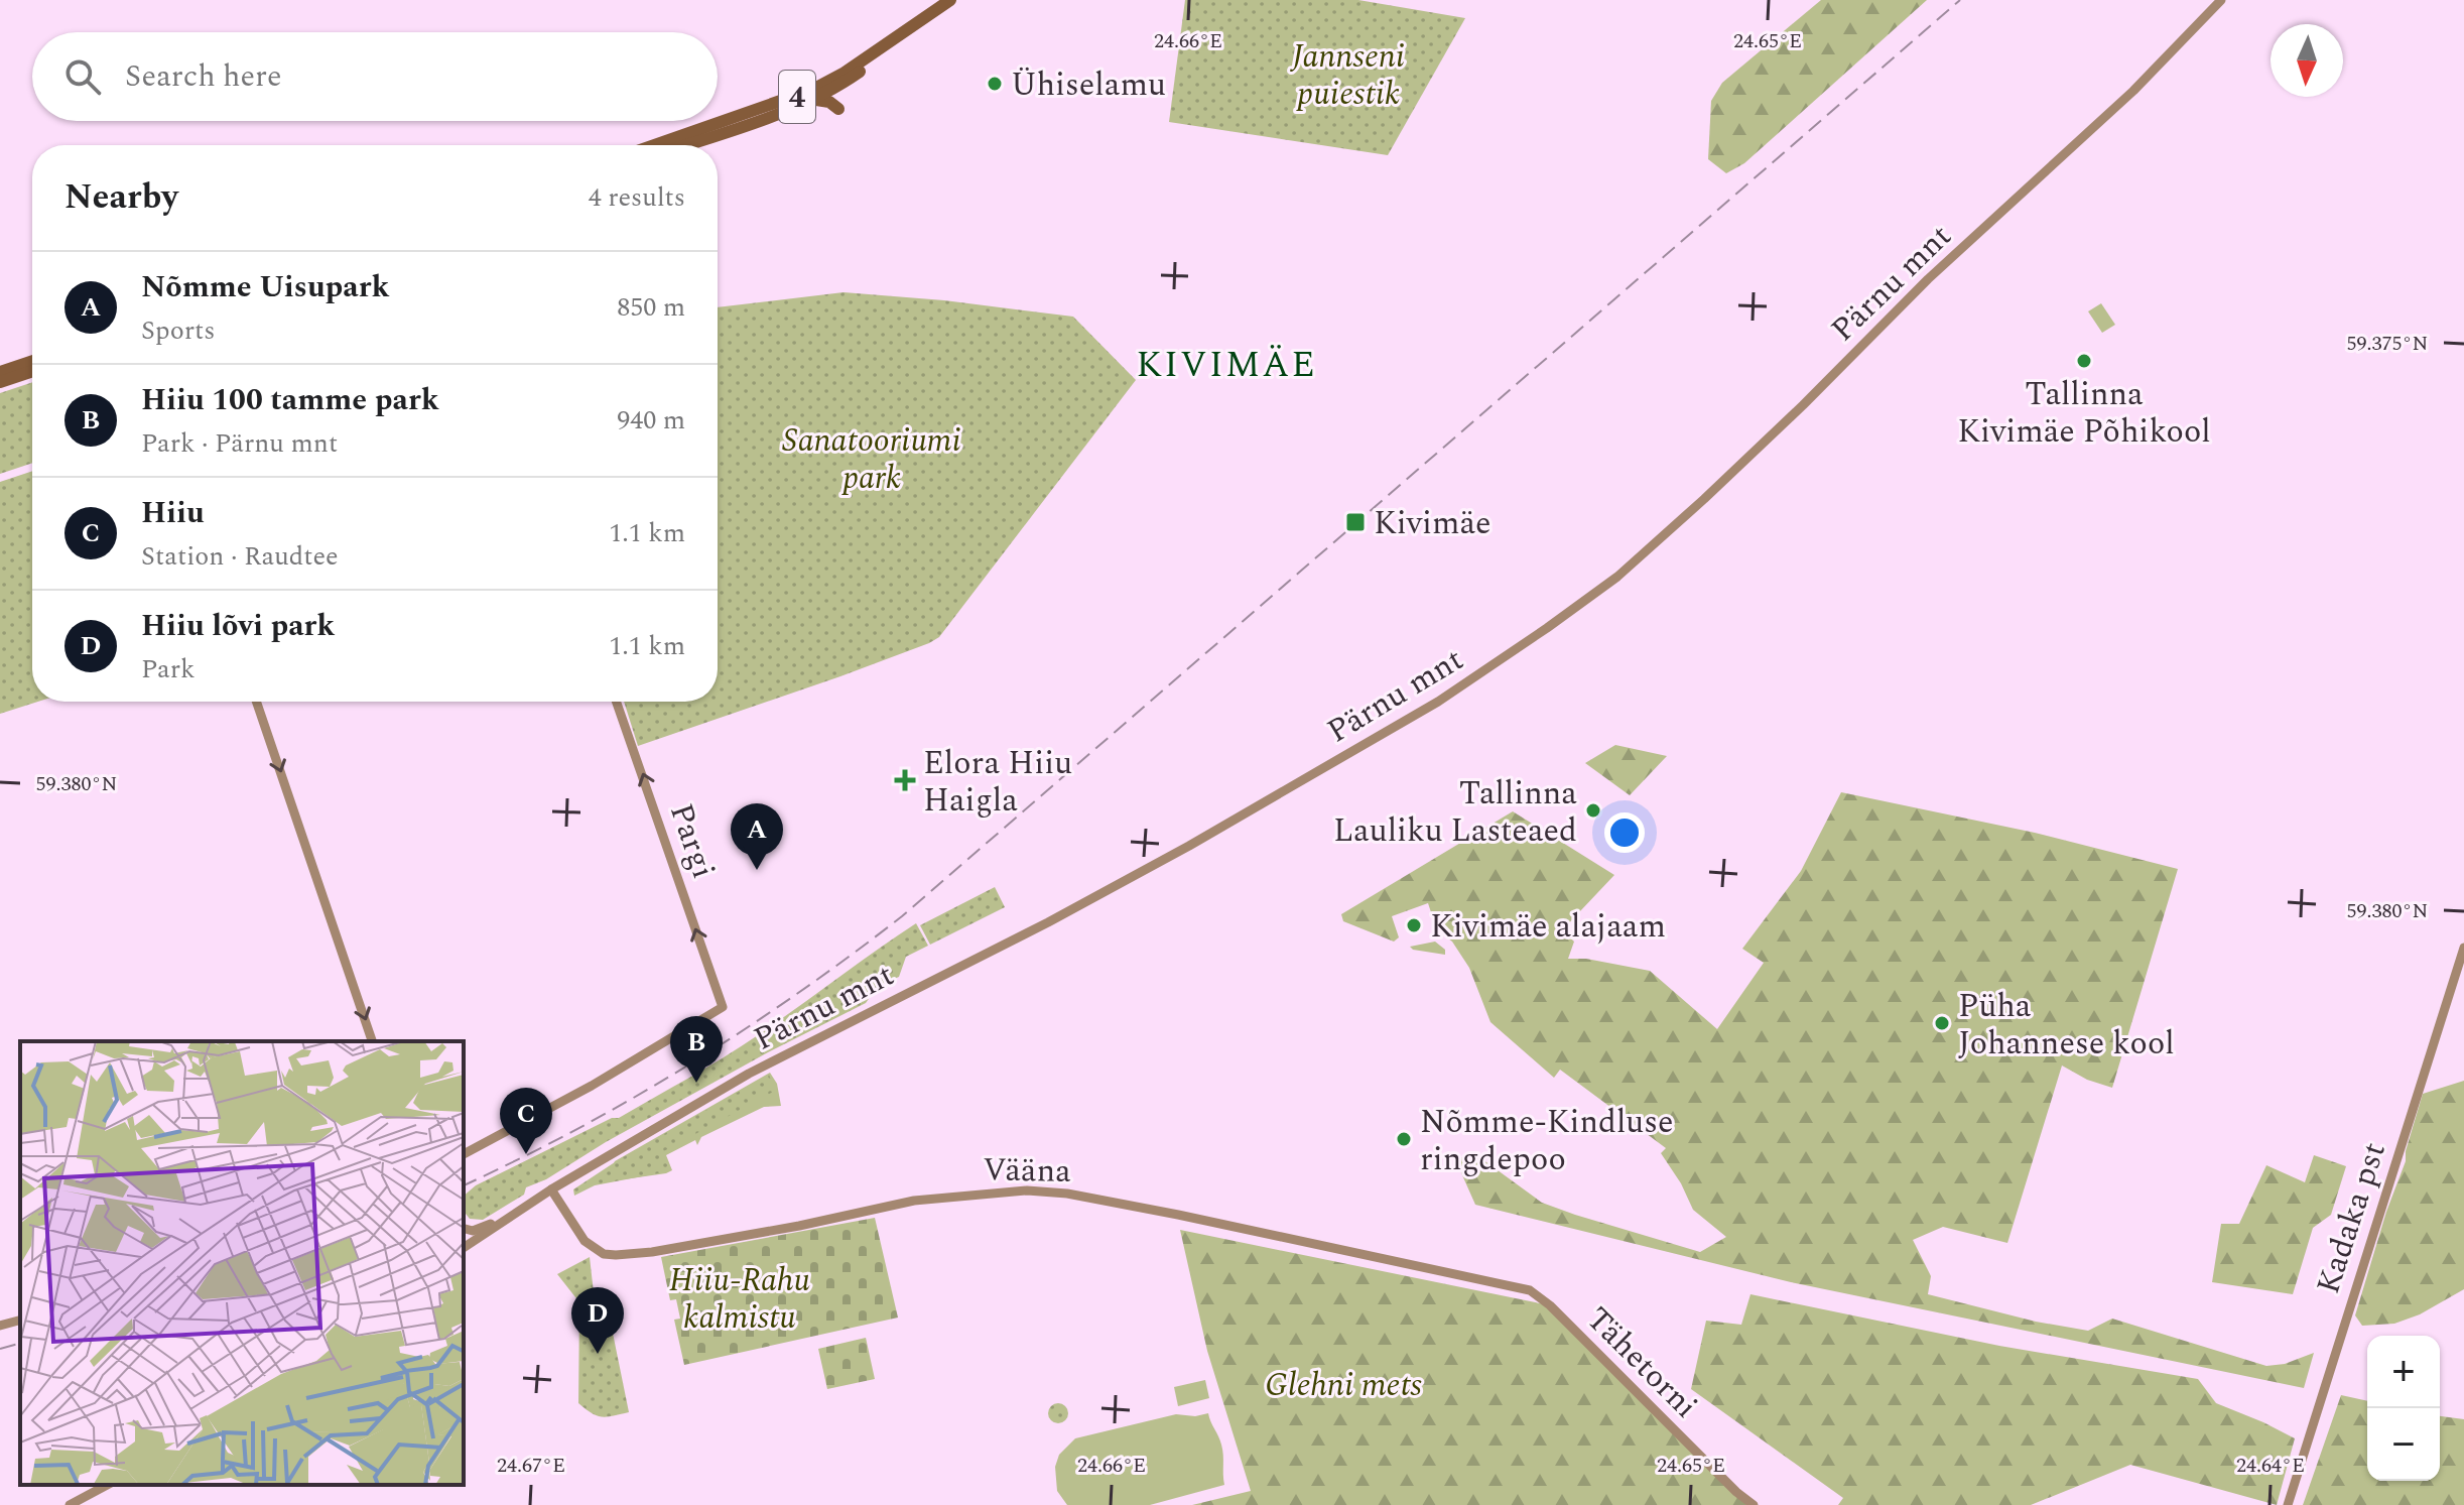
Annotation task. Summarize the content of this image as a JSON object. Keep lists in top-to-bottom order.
{
  "streets": {
    "highway": ["4"],
    "main road": [
      "Pärnu mnt",
      "Pargi",
      "Vääna",
      "Kadaka pst",
      "Tähetorni"
    ]
  },
  "crossings": [
    ["Pärnu mnt", "Vääna"],
    ["Vääna", "Tähetorni"]
  ],
  "districts": ["KIVIMÄE"],
  "parks": [
    "Jannseni puiestik",
    "Sanatooriumi park",
    "Hiiu-Rahu kalmistu",
    "Glehni mets"
  ],
  "places": {
    "other": [
      "Ühiselamu",
      "Tallinna Kivimäe Põhikool",
      "Tallinna Lauliku Lasteaed",
      "Kivimäe alajaam",
      "Püha Johannese kool",
      "Nõmme-Kindluse ringdepoo"
    ],
    "transit": ["Kivimäe"],
    "health": ["Elora Hiiu Haigla"]
  },
  "north": "bottom",
  "page": {
    "search": "Search here",
    "heading": ["Nearby", "4 results"],
    "list": [
      {
        "mark": "A",
        "name": "Nõmme Uisupark",
        "note": "Sports",
        "value": "850 m"
      },
      {
        "mark": "B",
        "name": "Hiiu 100 tamme park",
        "note": "Park · Pärnu mnt",
        "value": "940 m"
      },
      {
        "mark": "C",
        "name": "Hiiu",
        "note": "Station · Raudtee",
        "value": "1.1 km"
      },
      {
        "mark": "D",
        "name": "Hiiu lõvi park",
        "note": "Park",
        "value": "1.1 km"
      }
    ],
    "pins": [
      "A",
      "B",
      "C",
      "D"
    ],
    "map_buttons": ["+", "−"]
  },
  "coordinates": [
    "24.66°E",
    "24.65°E",
    "59.375°N",
    "59.380°N",
    "24.67°E",
    "24.64°E"
  ]
}
